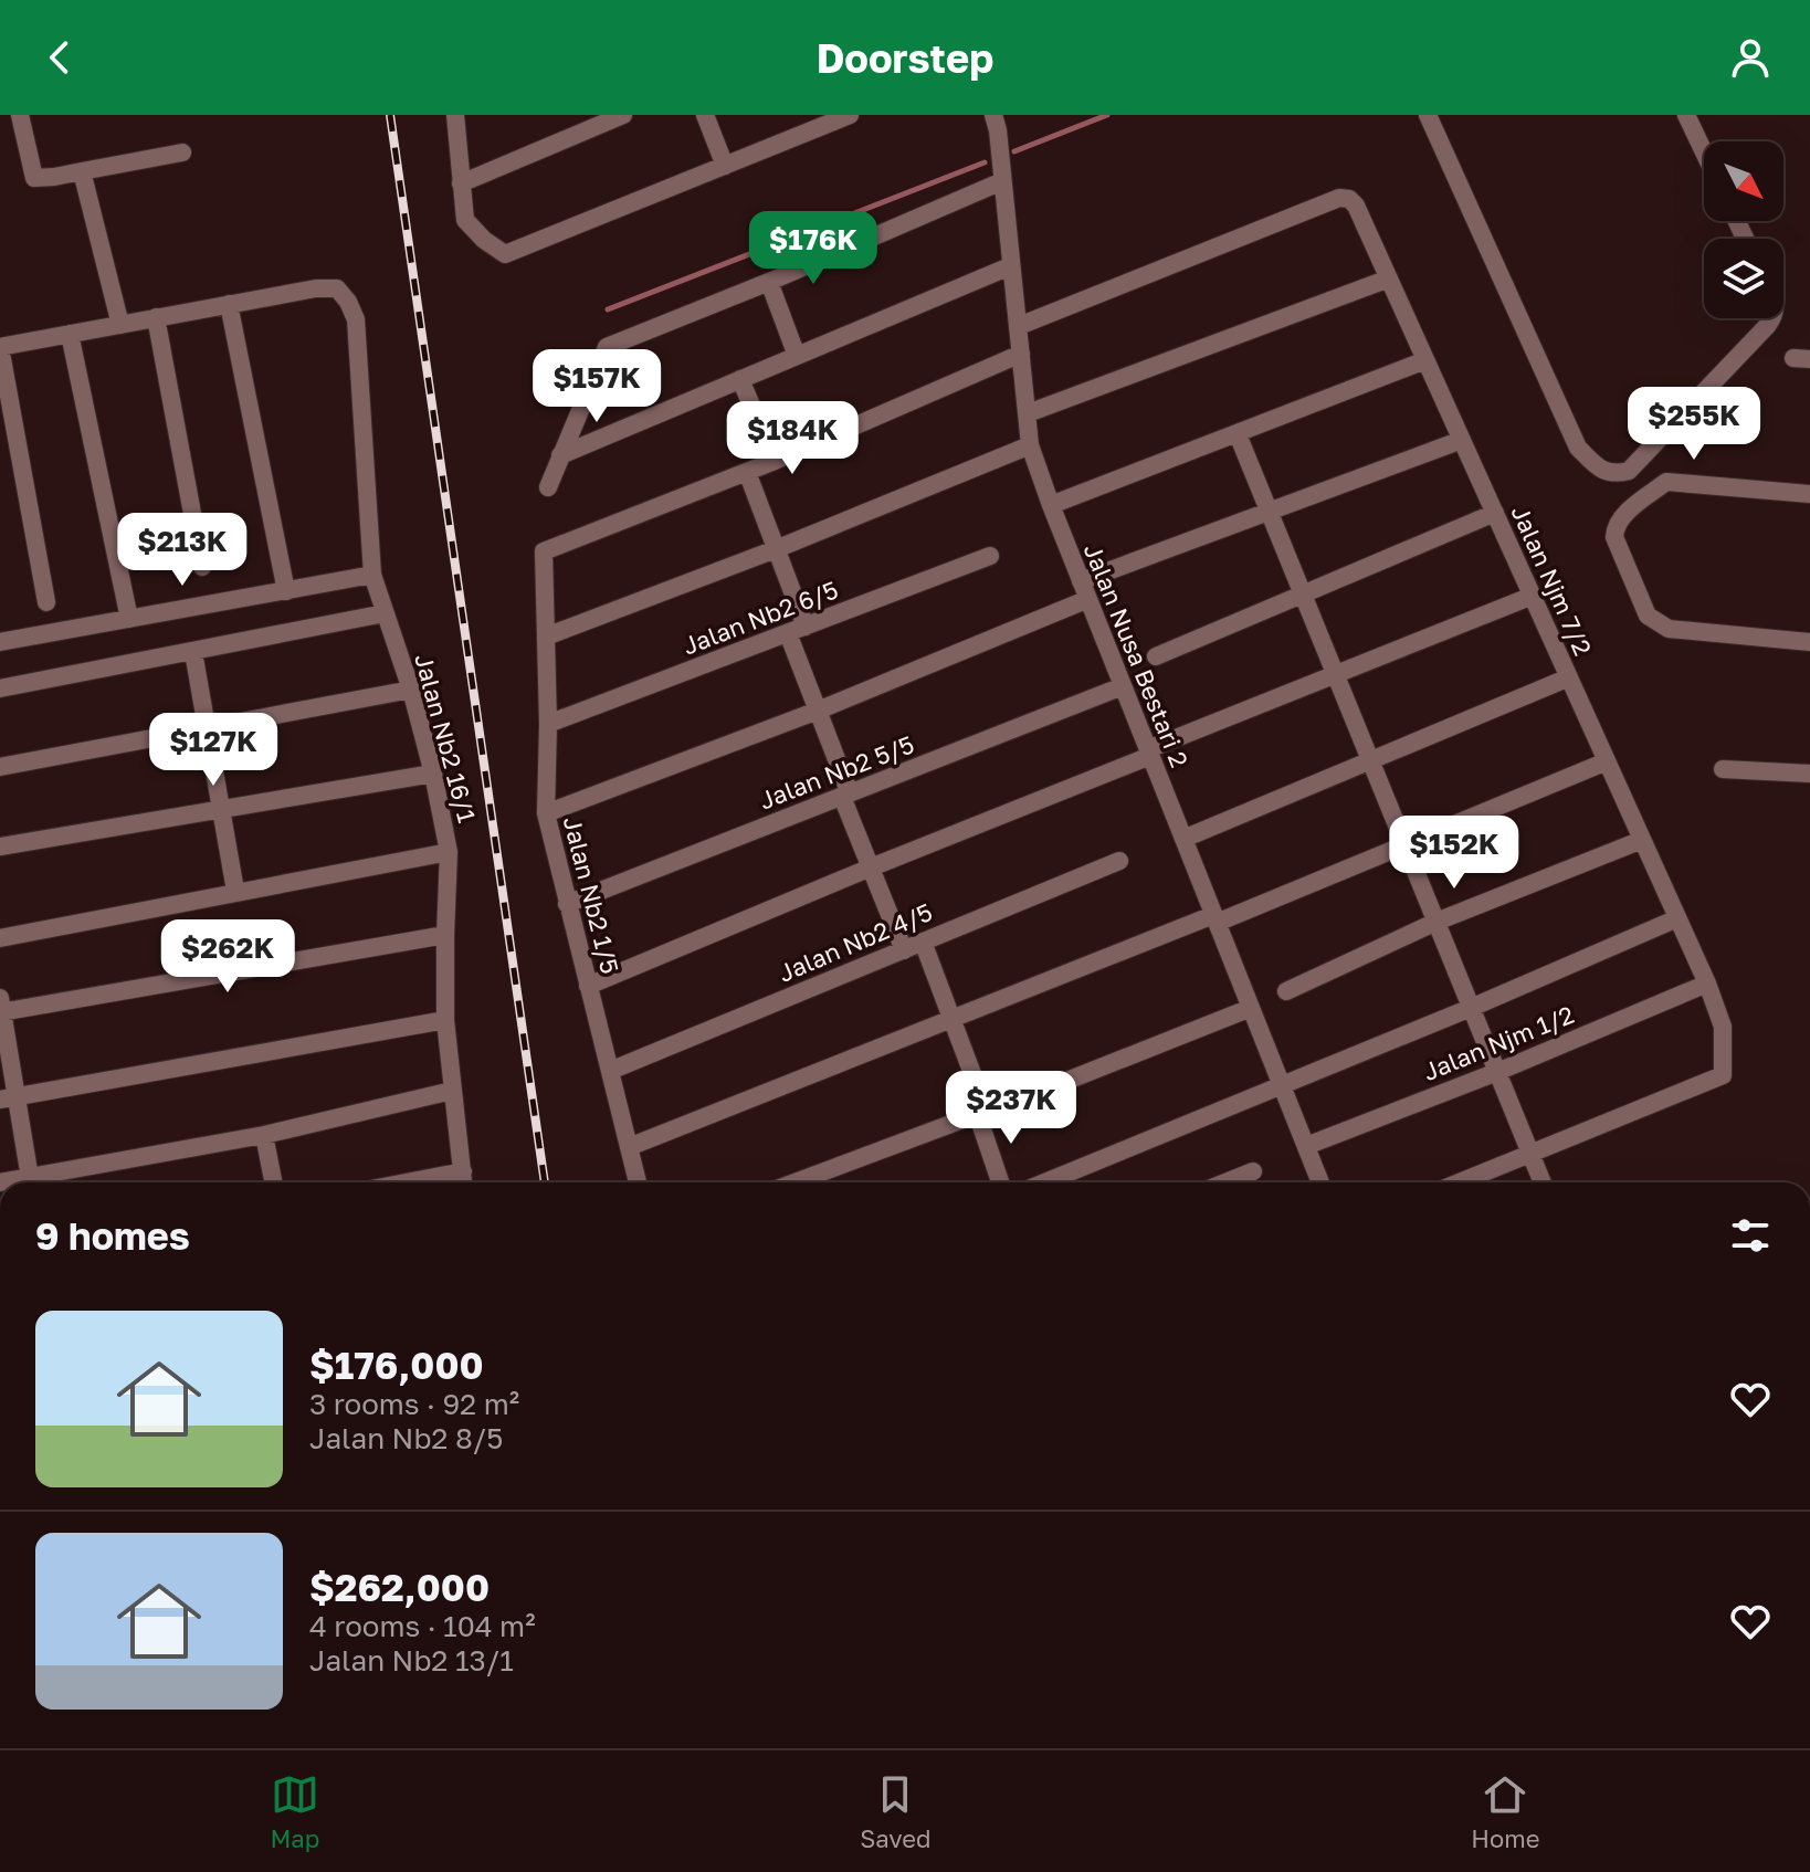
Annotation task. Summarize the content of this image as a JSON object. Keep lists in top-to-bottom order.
{
  "streets": {
    "street": [
      "Jalan Njm 7/2",
      "Jalan Nb2 6/5",
      "Jalan Nusa Bestari 2",
      "Jalan Nb2 16/1",
      "Jalan Nb2 5/5",
      "Jalan Nb2 1/5",
      "Jalan Nb2 4/5",
      "Jalan Njm 1/2"
    ]
  },
  "crossings": [
    ["Jalan Njm 7/2", "Jalan Nusa Bestari 2"],
    ["Jalan Njm 7/2", "Jalan Njm 1/2"],
    ["Jalan Nb2 6/5", "Jalan Nb2 1/5"],
    ["Jalan Nusa Bestari 2", "Jalan Nb2 5/5"],
    ["Jalan Nusa Bestari 2", "Jalan Njm 1/2"],
    ["Jalan Nb2 5/5", "Jalan Nb2 1/5"],
    ["Jalan Nb2 1/5", "Jalan Nb2 4/5"]
  ],
  "north": "bottom right",
  "page": {
    "header": "Doorstep",
    "price": [
      "$176K",
      "$157K",
      "$255K",
      "$184K",
      "$213K",
      "$127K",
      "$152K",
      "$262K",
      "$237K"
    ],
    "heading": "9 homes",
    "list": [
      {
        "name": "$176,000",
        "note": "3 rooms · 92 m² · Jalan Nb2 8/5"
      },
      {
        "name": "$262,000",
        "note": "4 rooms · 104 m² · Jalan Nb2 13/1"
      }
    ],
    "tabs": ["Map", "Saved", "Home"]
  }
}
